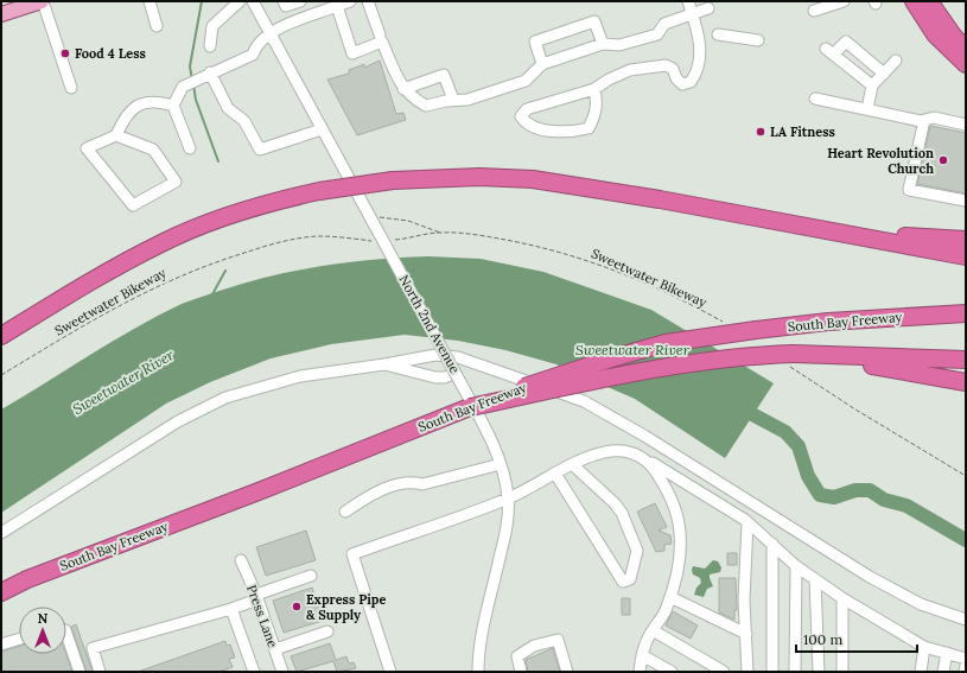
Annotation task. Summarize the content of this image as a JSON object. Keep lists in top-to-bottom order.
{
  "streets": {
    "highway": ["South Bay Freeway"],
    "street": ["North 2nd Avenue", "Press Lane"],
    "path": ["Sweetwater Bikeway"]
  },
  "water": ["Sweetwater River"],
  "places": [
    "Food 4 Less",
    "LA Fitness",
    "Heart Revolution Church",
    "Express Pipe & Supply"
  ],
  "scale_bar": "100 m",
  "north": "top"
}
